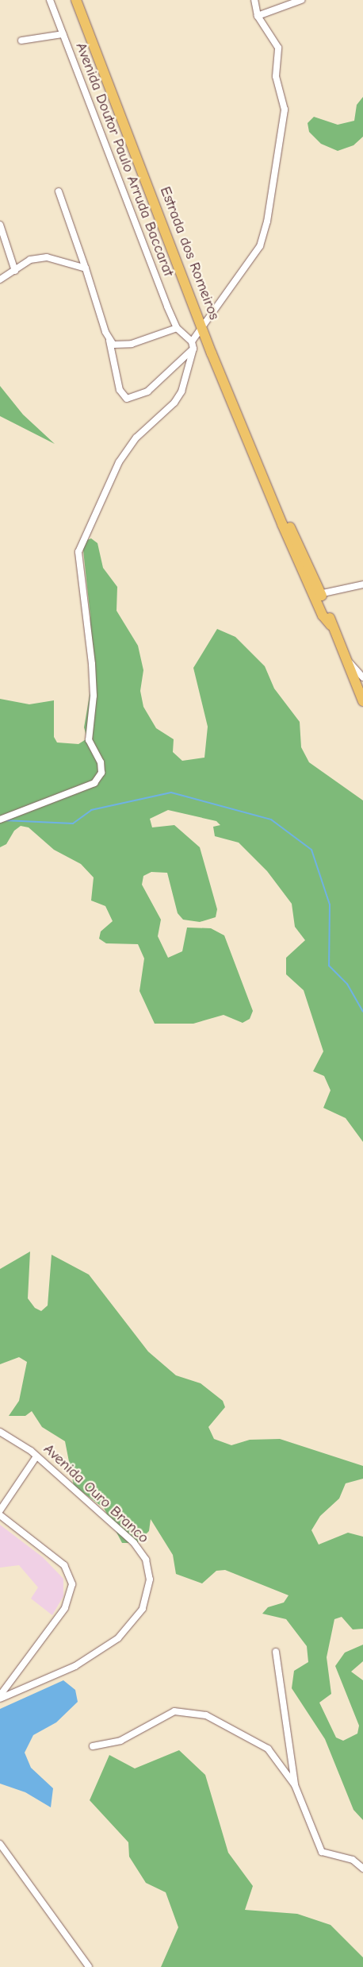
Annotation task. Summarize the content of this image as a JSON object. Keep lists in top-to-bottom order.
{
  "streets": {
    "main road": ["Estrada dos Romeiros"],
    "street": ["Avenida Doutor Paulo Arruda Baccarat", "Avenida Ouro Branco"]
  }
}
